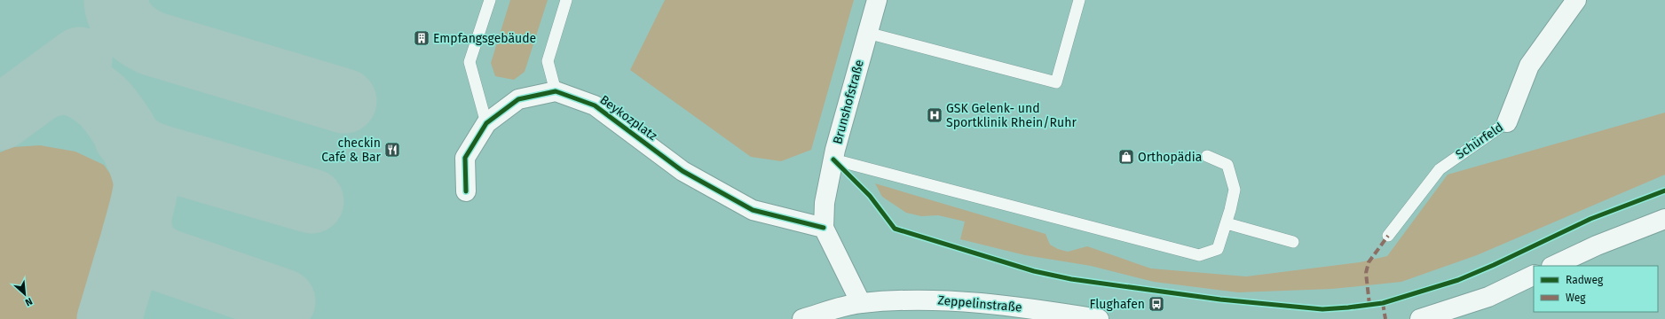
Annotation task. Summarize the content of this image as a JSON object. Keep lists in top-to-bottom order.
{
  "streets": {
    "street": [
      "Brunshofstraße",
      "Beykozplatz",
      "Schürfeld",
      "Zeppelinstraße"
    ]
  },
  "crossings": [
    ["Brunshofstraße", "Beykozplatz"],
    ["Brunshofstraße", "Zeppelinstraße"]
  ],
  "places": {
    "building": ["Empfangsgebäude"],
    "hospital": ["GSK Gelenk- und Sportklinik Rhein/Ruhr"],
    "restaurant": ["checkin Café & Bar"],
    "shop": ["Orthopädia"],
    "bus stop": ["Flughafen"]
  },
  "legend": ["Radweg", "Weg"],
  "north": "bottom right"
}
